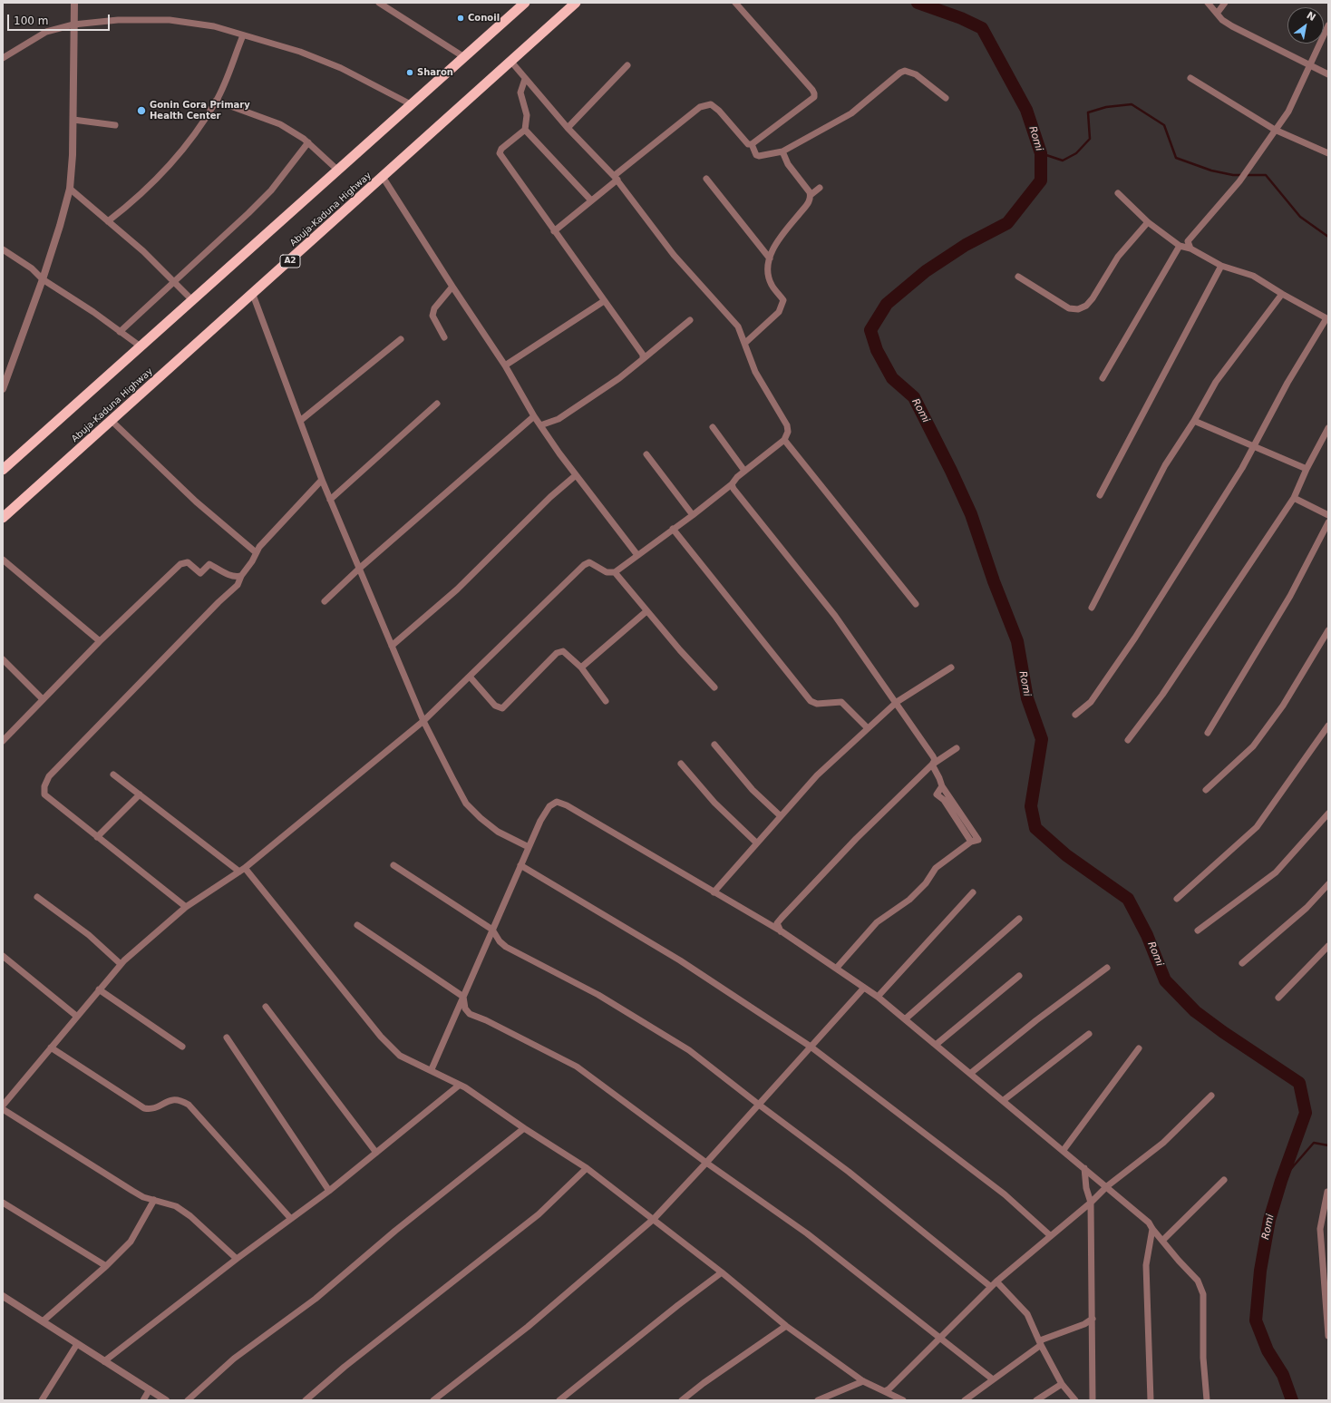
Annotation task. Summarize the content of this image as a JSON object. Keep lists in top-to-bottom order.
{
  "streets": {
    "highway": ["Abuja-Kaduna Highway", "A2"]
  },
  "water": ["Romi"],
  "places": ["Conoil", "Sharon", "Gonin Gora Primary Health Center"],
  "scale_bar": "100 m",
  "north": "top right"
}
